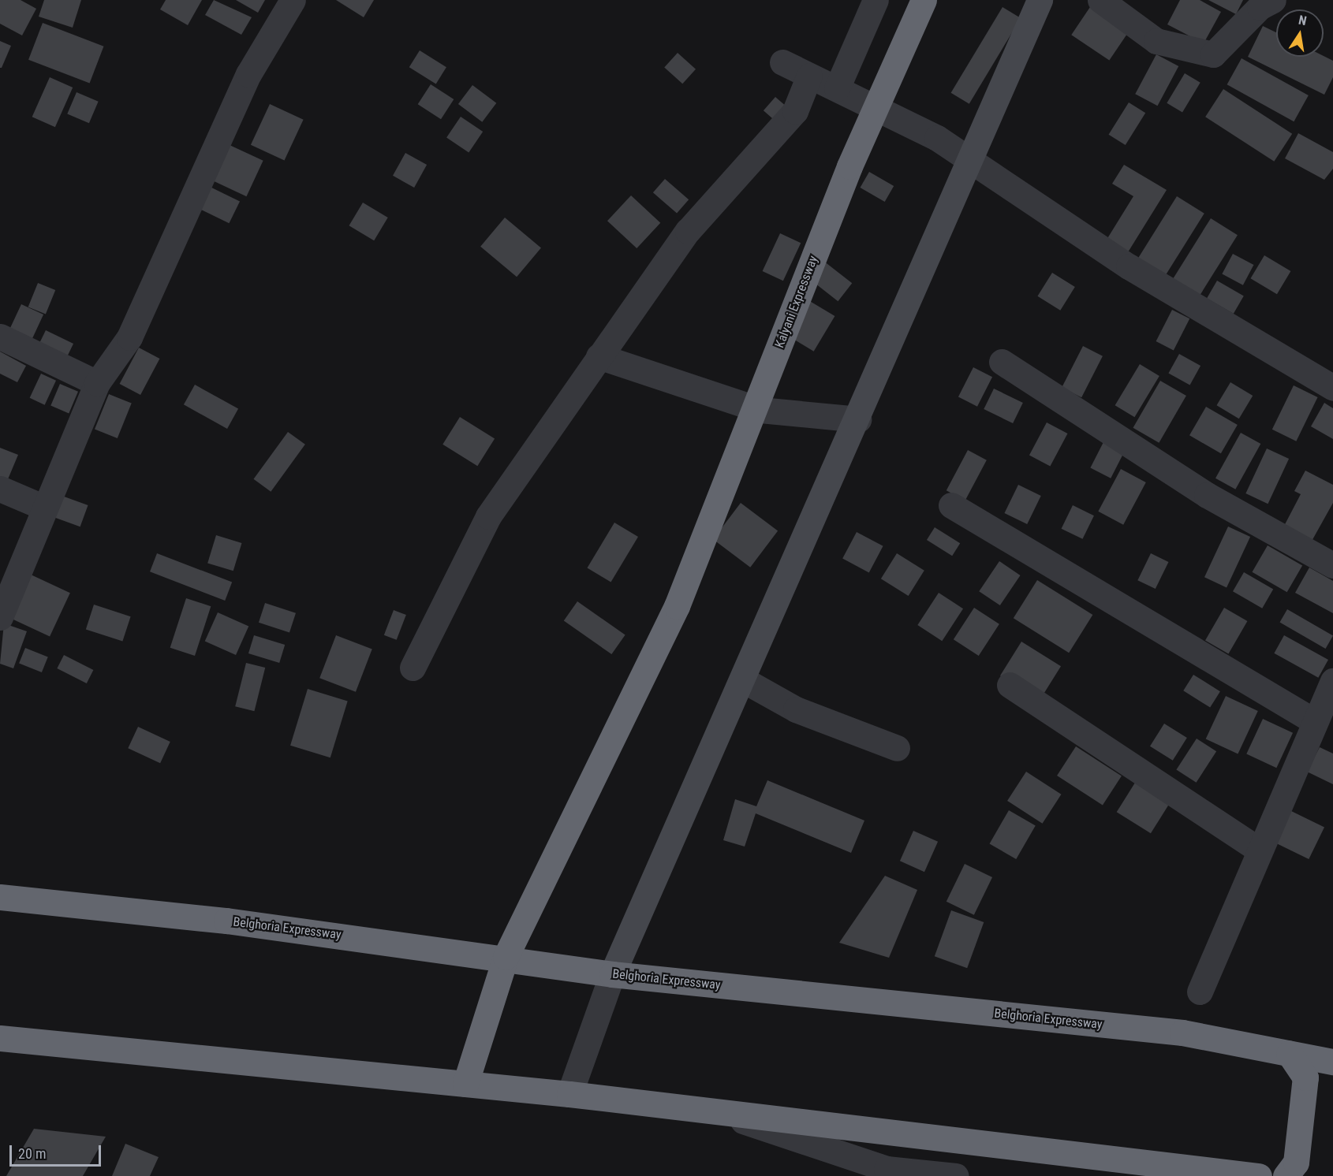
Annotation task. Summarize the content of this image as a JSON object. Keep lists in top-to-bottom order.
{
  "streets": {
    "highway": ["Kalyani Expressway", "Belghoria Expressway"]
  },
  "crossings": [
    ["Kalyani Expressway", "Belghoria Expressway"]
  ],
  "scale_bar": "20 m",
  "north": "top"
}
